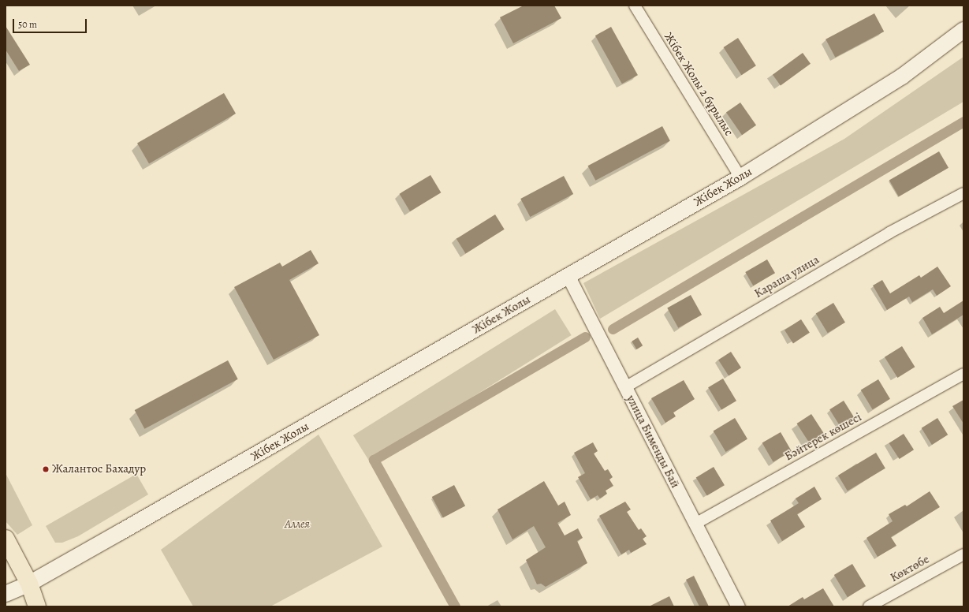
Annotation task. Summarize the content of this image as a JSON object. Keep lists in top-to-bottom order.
{
  "streets": {
    "main road": ["Жібек Жолы"],
    "street": [
      "Жібек Жолы 2 бұрылыс",
      "Караша улица",
      "Бәйтерек көшесі",
      "улица Бименды Бай",
      "Көктөбе"
    ]
  },
  "crossings": [
    ["Жібек Жолы 2 бұрылыс", "Жібек Жолы"],
    ["Жібек Жолы", "улица Бименды Бай"],
    ["Караша улица", "улица Бименды Бай"],
    ["Бәйтерек көшесі", "улица Бименды Бай"]
  ],
  "parks": ["Аллея"],
  "places": ["Жалантос Бахадур"],
  "scale_bar": "50 m"
}
